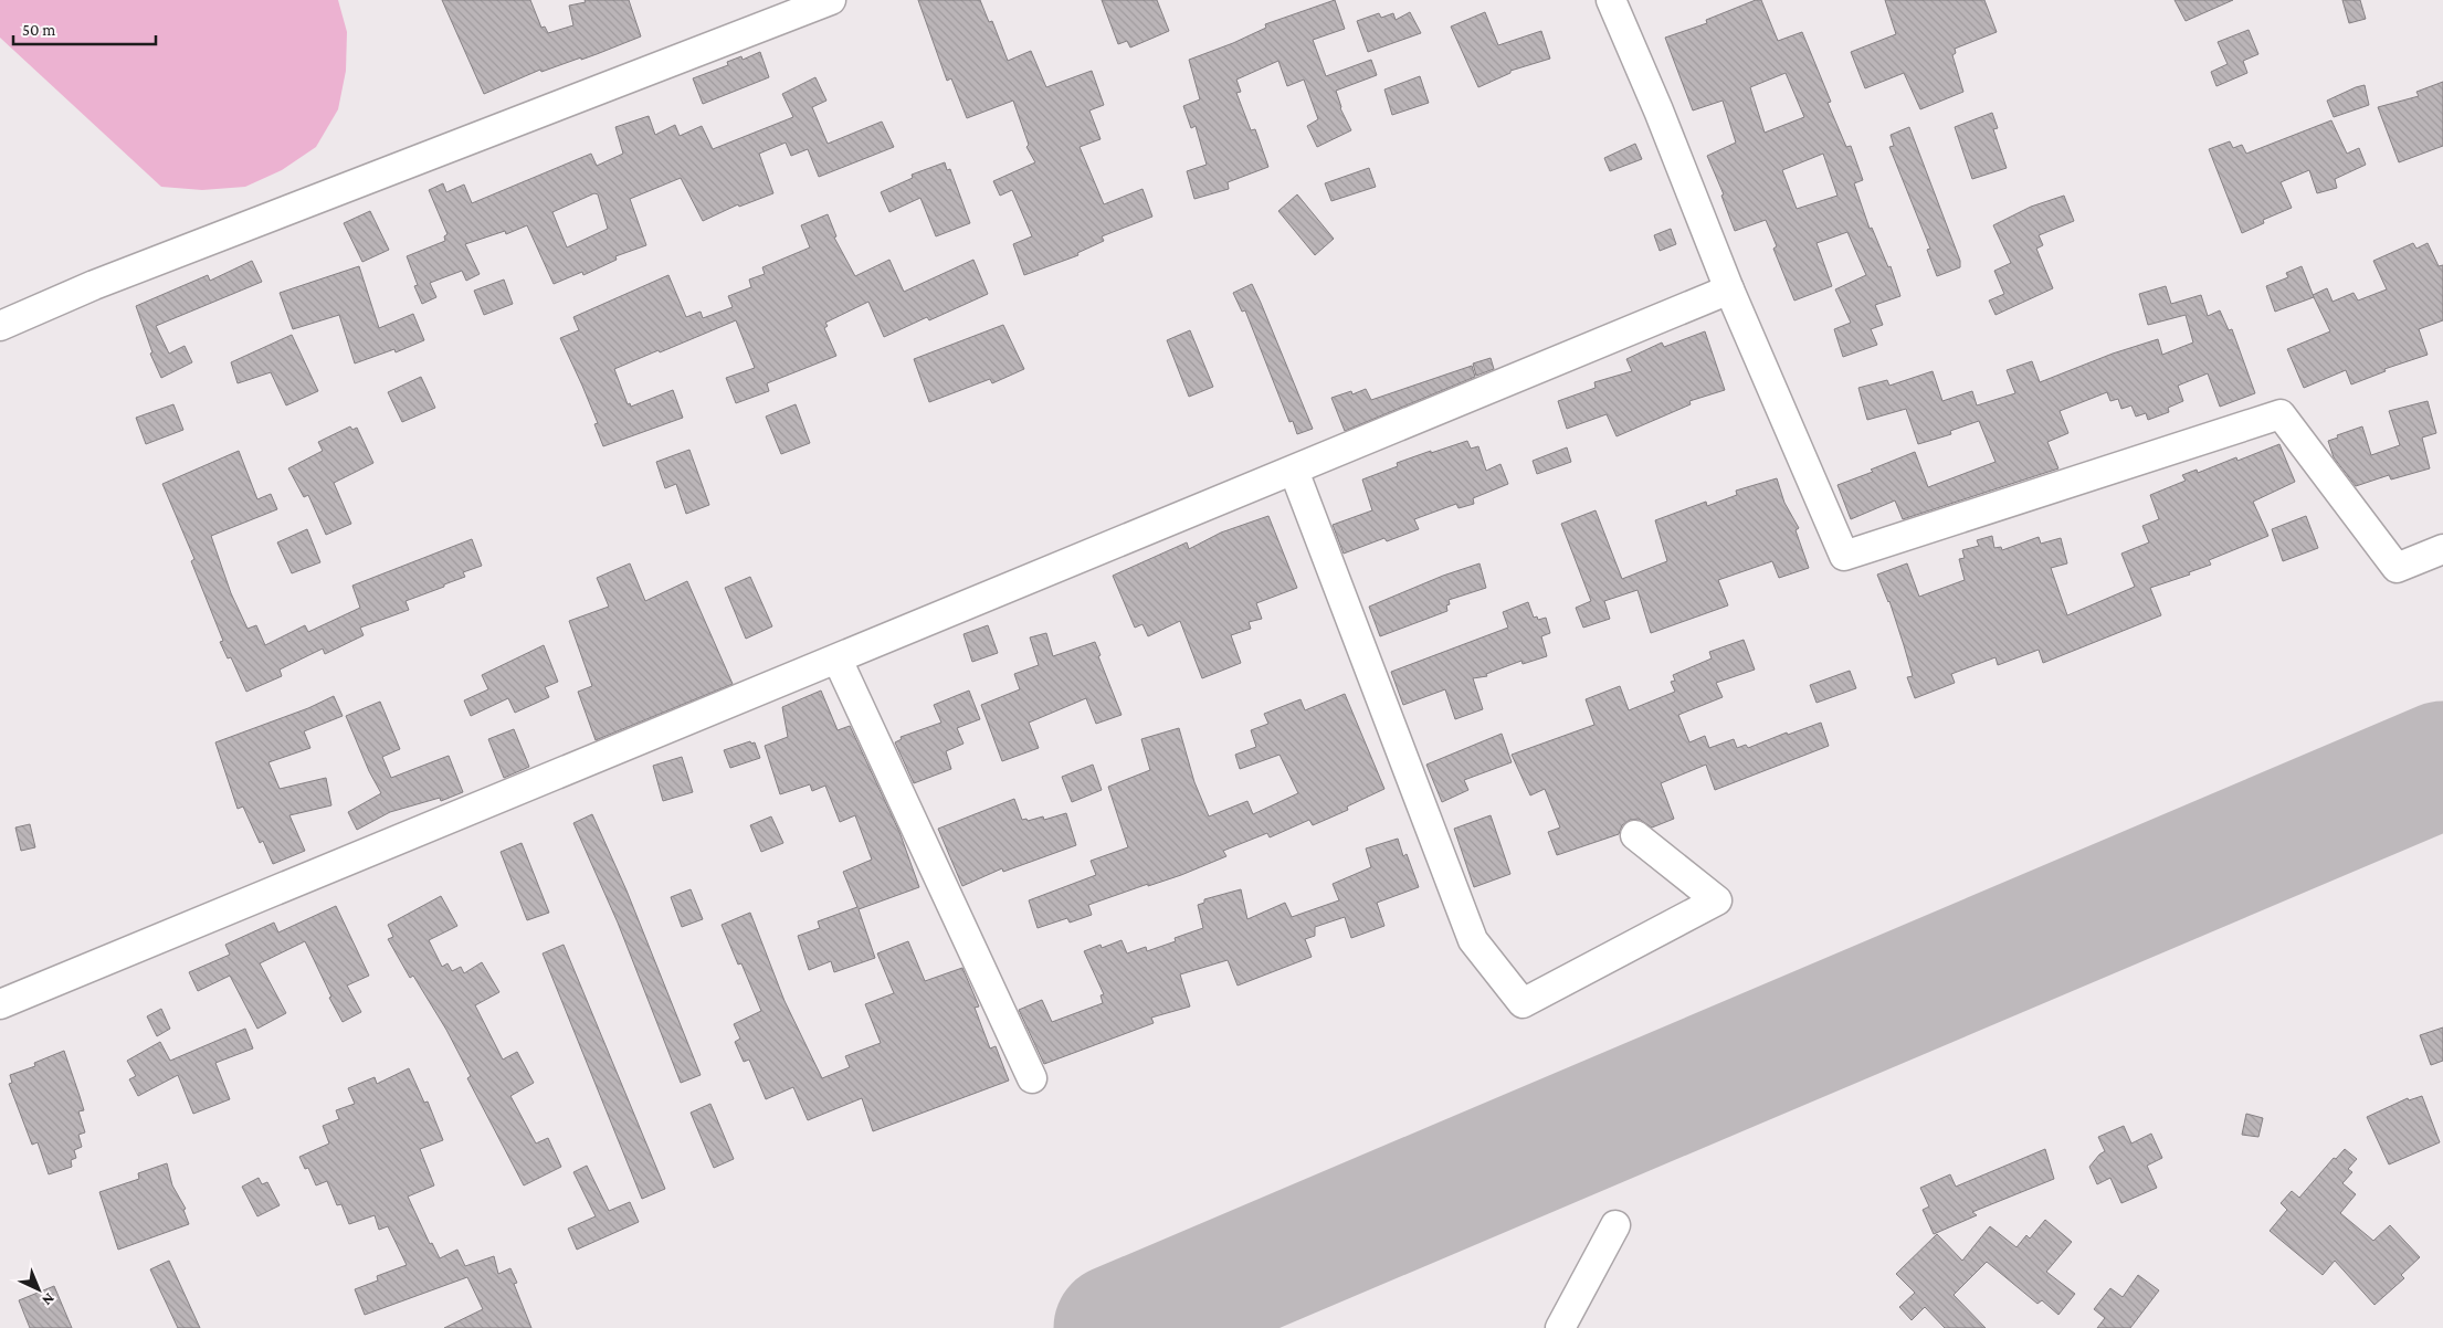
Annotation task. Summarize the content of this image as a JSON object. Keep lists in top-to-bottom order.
{
  "scale_bar": "50 m",
  "north": "bottom right"
}
